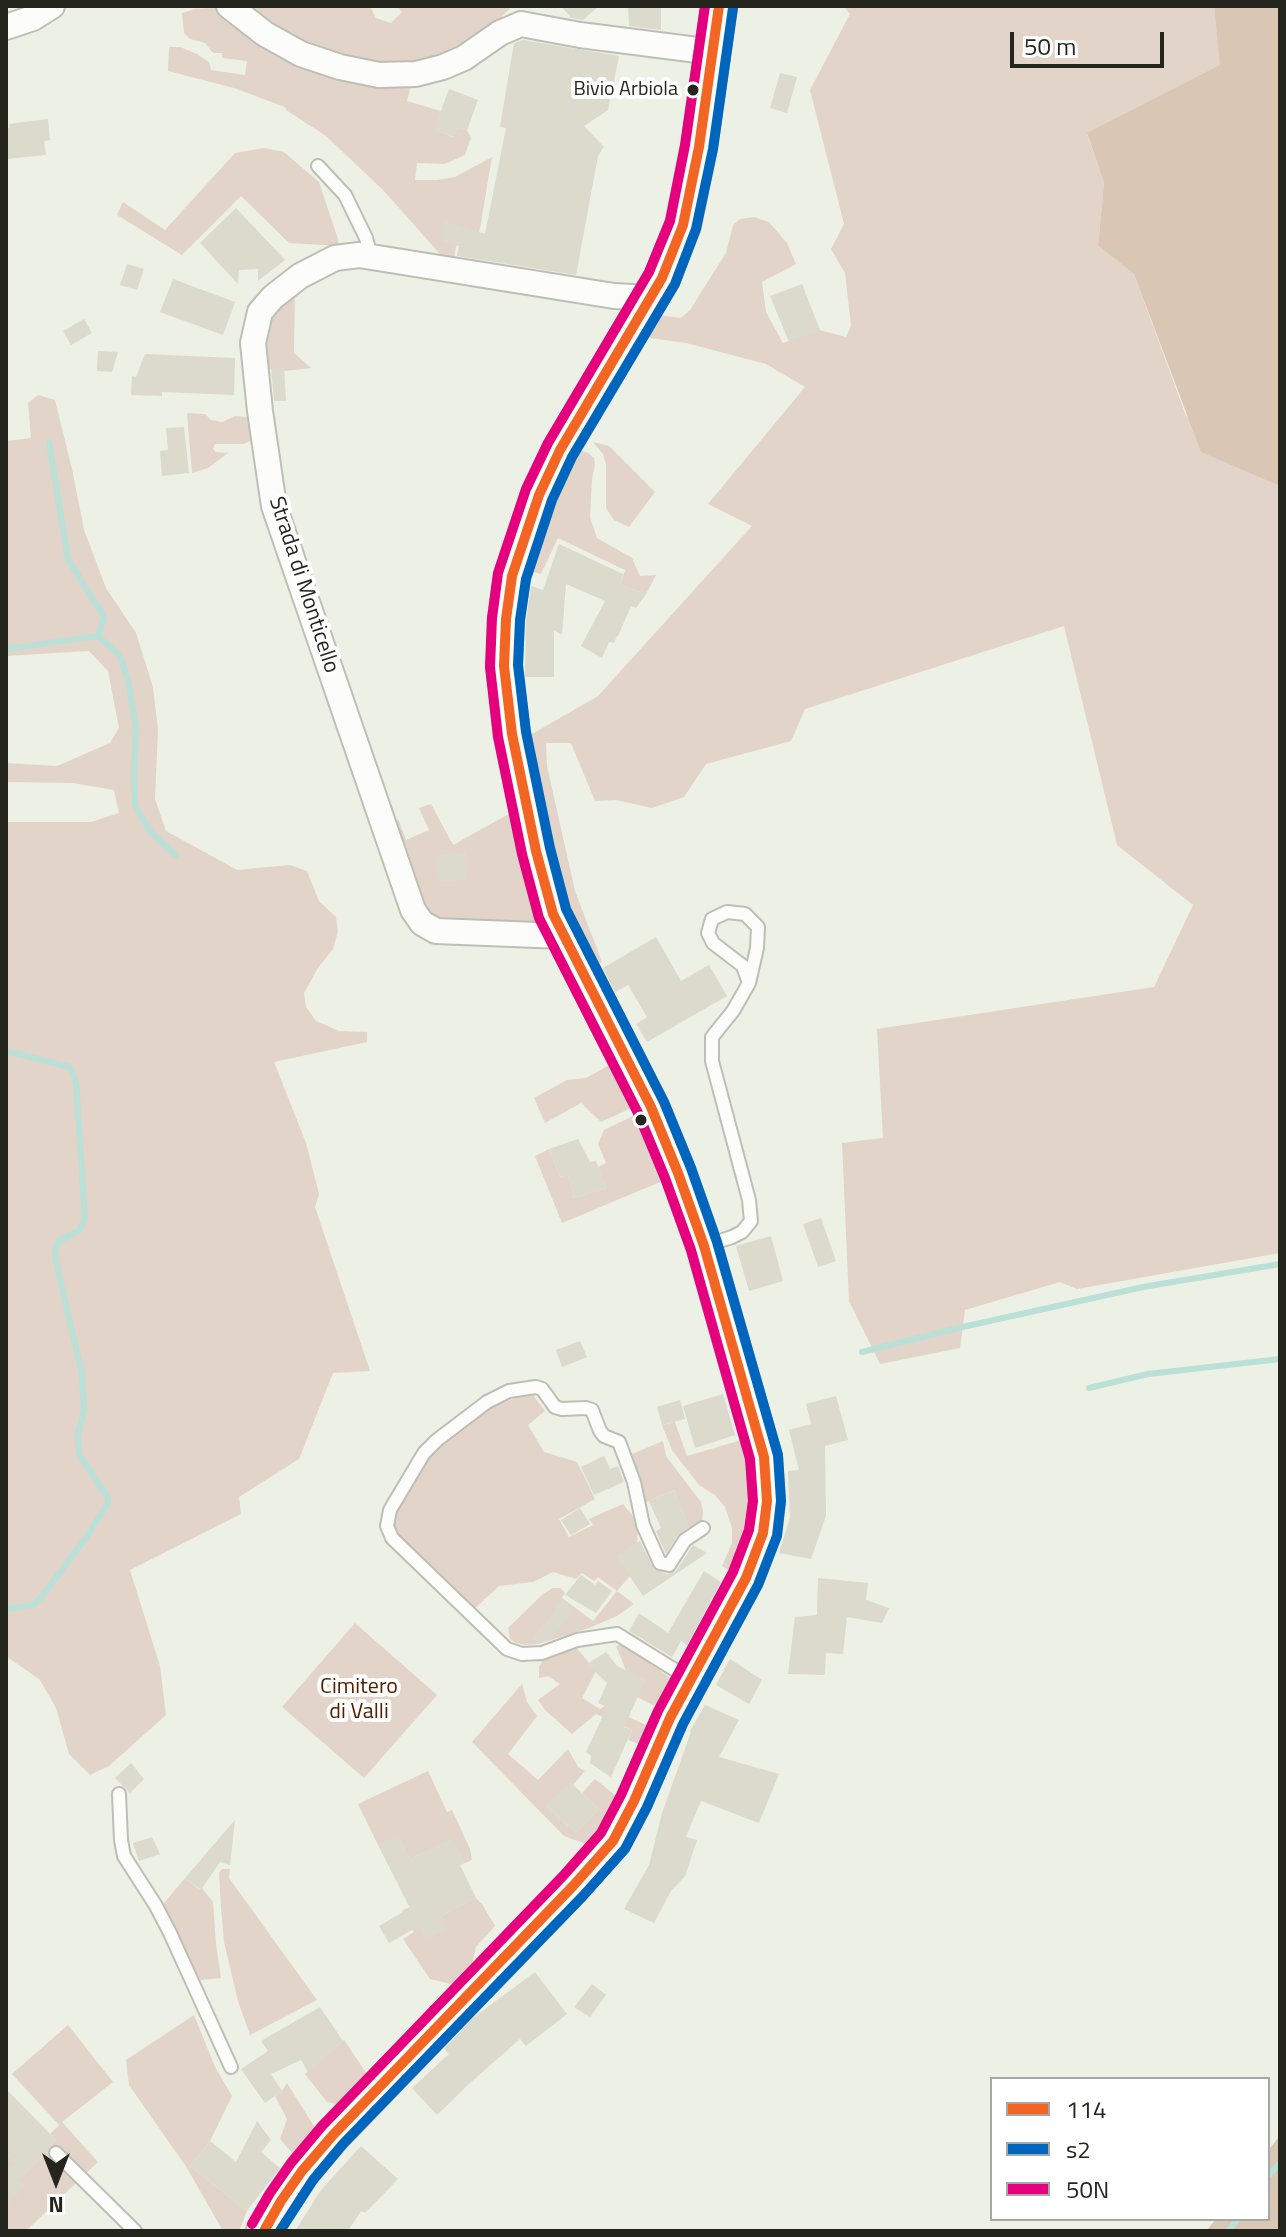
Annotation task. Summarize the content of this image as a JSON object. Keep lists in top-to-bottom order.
{
  "streets": {
    "street": ["Strada di Monticello"]
  },
  "parks": ["Cimitero di Valli"],
  "places": ["Bivio Arbiola"],
  "lines": ["transit line 114", "transit line 50N", "transit line s2"],
  "legend": ["114", "s2", "50N"],
  "scale_bar": "50 m",
  "north": "bottom"
}
